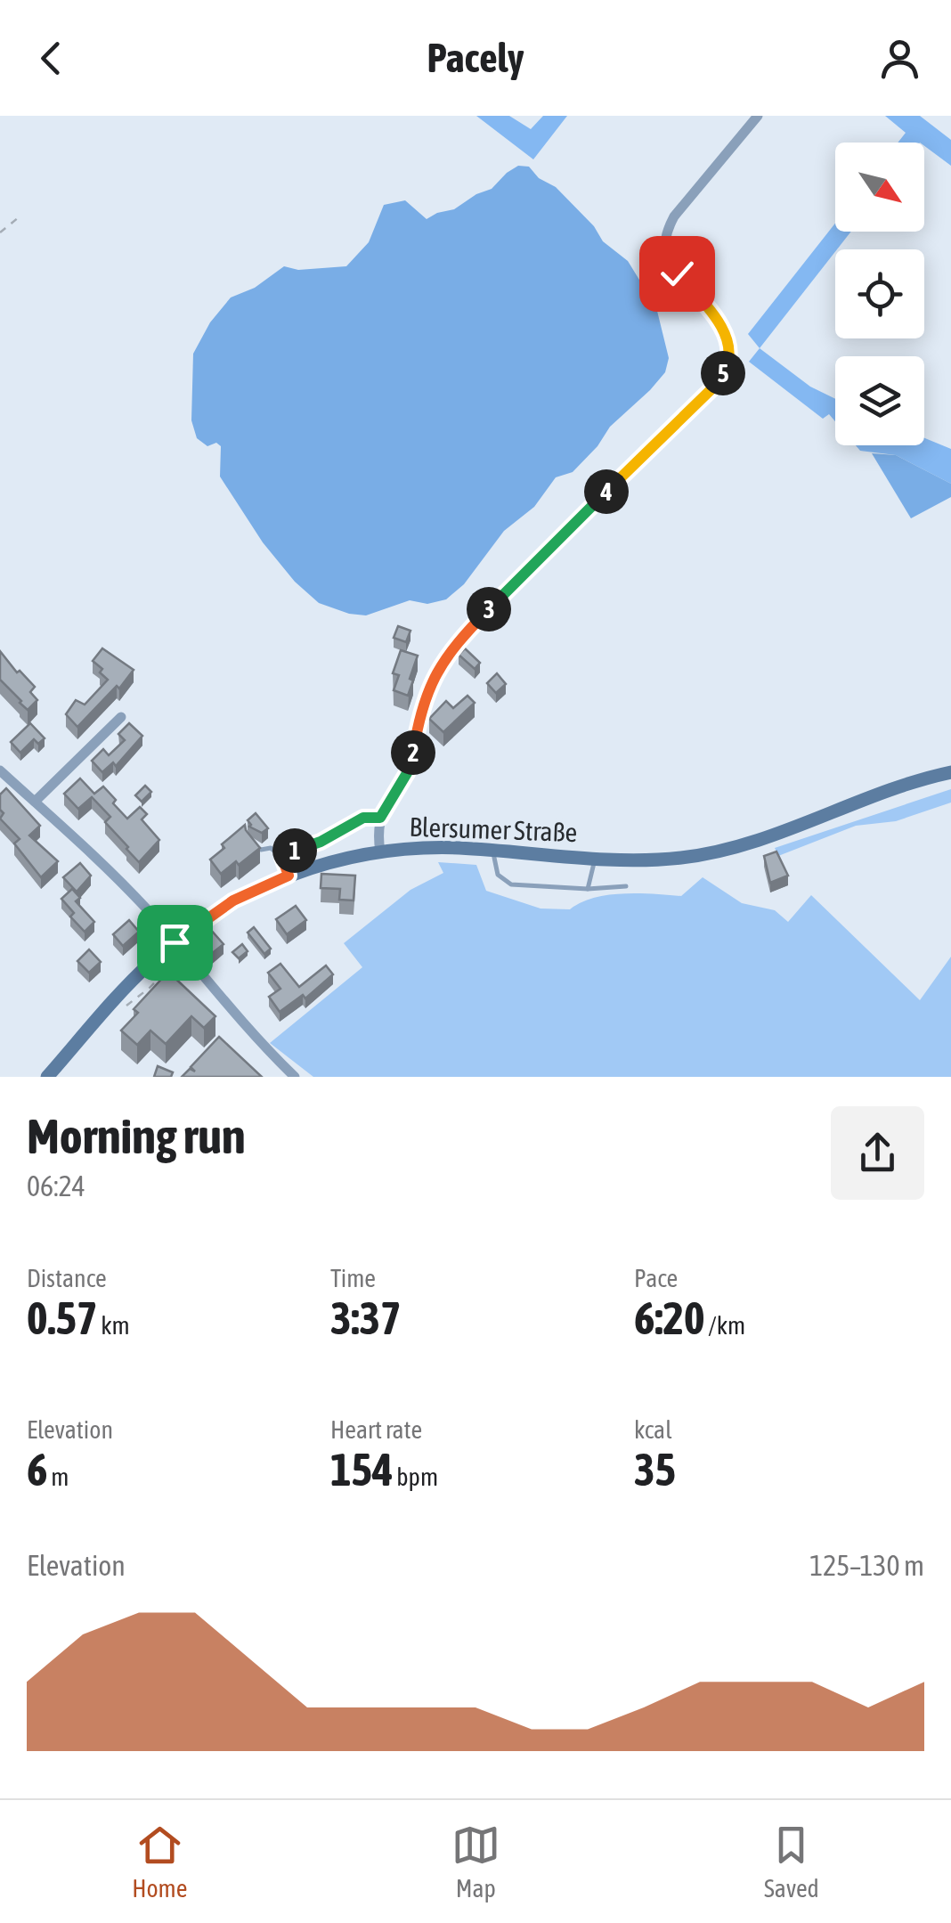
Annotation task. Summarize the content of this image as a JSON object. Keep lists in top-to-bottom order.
{
  "streets": {
    "main road": ["Blersumer Straße"]
  },
  "north": "bottom right",
  "page": {
    "header": "Pacely",
    "pins": [
      "5",
      "4",
      "3",
      "2",
      "1"
    ],
    "heading": ["Morning run", "06:24"],
    "stats": [
      ["Distance", "0.57 km"],
      ["Time", "3:37"],
      ["Pace", "6:20 /km"],
      ["Elevation", "6 m"],
      ["Heart rate", "154 bpm"],
      ["kcal", "35"]
    ],
    "chart": ["Elevation", "125–130 m"],
    "tabs": ["Home", "Map", "Saved"]
  }
}
